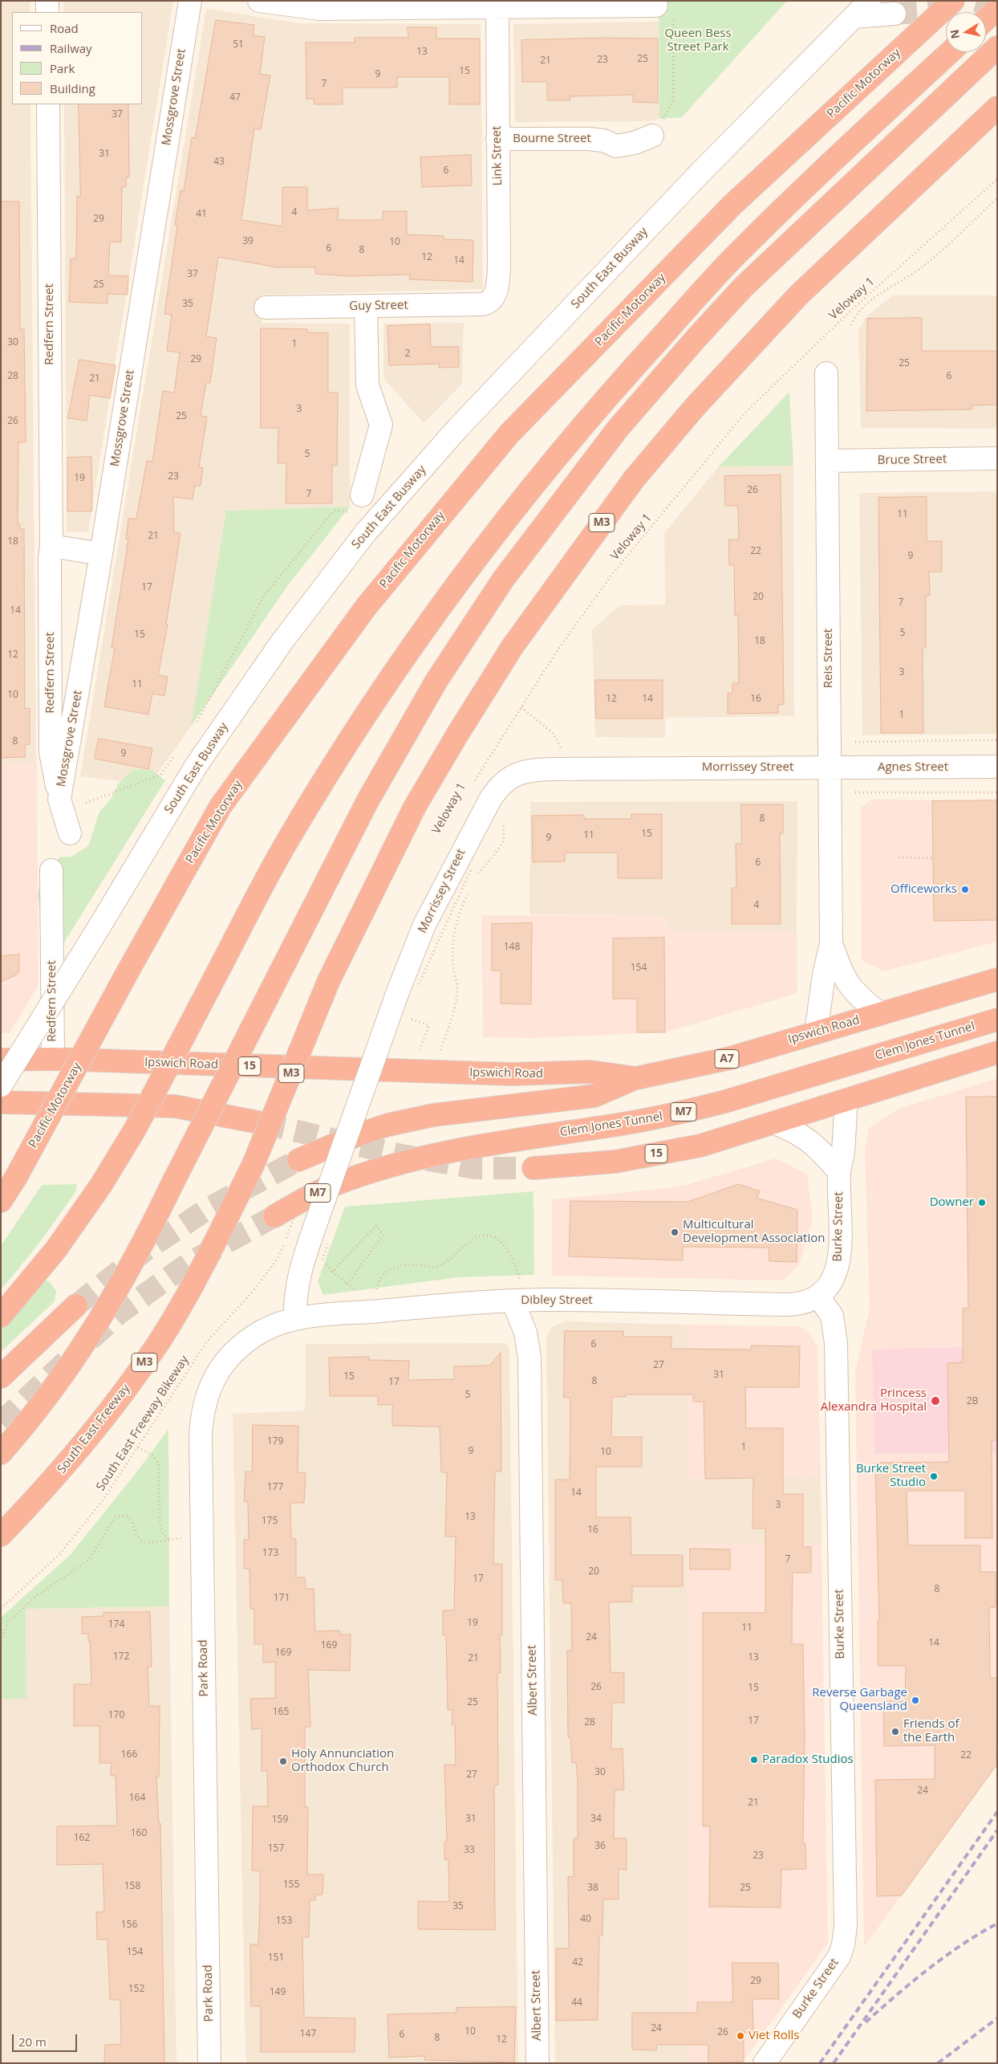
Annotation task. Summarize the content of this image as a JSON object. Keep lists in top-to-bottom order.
{
  "streets": {
    "highway": [
      "Pacific Motorway",
      "M3",
      "Ipswich Road",
      "Clem Jones Tunnel",
      "A7",
      "15",
      "M7",
      "South East Freeway"
    ],
    "street": [
      "Mossgrove Street",
      "Bourne Street",
      "Link Street",
      "South East Busway",
      "Guy Street",
      "Redfern Street",
      "Bruce Street",
      "Reis Street",
      "Morrissey Street",
      "Agnes Street",
      "Burke Street",
      "Dibley Street",
      "Park Road",
      "Albert Street"
    ],
    "path": ["Veloway 1", "South East Freeway Bikeway"]
  },
  "crossings": [
    ["Mossgrove Street", "Redfern Street"],
    ["Bourne Street", "Link Street"],
    ["Link Street", "Guy Street"],
    ["Redfern Street", "Ipswich Road"],
    ["Bruce Street", "Reis Street"],
    ["Reis Street", "Morrissey Street"],
    ["Reis Street", "Agnes Street"],
    ["Reis Street", "Ipswich Road"],
    ["Morrissey Street", "Agnes Street"],
    ["Morrissey Street", "Dibley Street"],
    ["Morrissey Street", "Park Road"],
    ["15", "Burke Street"],
    ["Burke Street", "Dibley Street"],
    ["Dibley Street", "Park Road"],
    ["Dibley Street", "Albert Street"]
  ],
  "parks": ["Queen Bess Street Park"],
  "places": [
    "Officeworks",
    "Downer",
    "Multicultural Development Association",
    "Princess Alexandra Hospital",
    "Burke Street Studio",
    "Reverse Garbage Queensland",
    "Friends of the Earth",
    "Paradox Studios",
    "Holy Annunciation Orthodox Church",
    "Viet Rolls"
  ],
  "house_numbers": [
    "51",
    "13",
    "25",
    "23",
    "21",
    "15",
    "9",
    "7",
    "47",
    "37",
    "31",
    "43",
    "6",
    "4",
    "41",
    "29",
    "39",
    "10",
    "6",
    "8",
    "12",
    "14",
    "37",
    "25",
    "35",
    "30",
    "1",
    "2",
    "29",
    "25",
    "28",
    "6",
    "21",
    "3",
    "25",
    "26",
    "5",
    "23",
    "19",
    "26",
    "7",
    "11",
    "21",
    "18",
    "22",
    "9",
    "17",
    "20",
    "7",
    "14",
    "5",
    "15",
    "18",
    "12",
    "3",
    "11",
    "10",
    "12",
    "14",
    "16",
    "1",
    "8",
    "9",
    "8",
    "15",
    "11",
    "9",
    "6",
    "4",
    "148",
    "154",
    "6",
    "27",
    "31",
    "15",
    "8",
    "17",
    "5",
    "2B",
    "179",
    "1",
    "9",
    "10",
    "177",
    "14",
    "3",
    "13",
    "175",
    "16",
    "173",
    "7",
    "20",
    "17",
    "8",
    "171",
    "19",
    "174",
    "11",
    "24",
    "14",
    "169",
    "169",
    "172",
    "13",
    "21",
    "26",
    "15",
    "25",
    "165",
    "170",
    "17",
    "28",
    "166",
    "22",
    "30",
    "27",
    "24",
    "164",
    "21",
    "31",
    "34",
    "159",
    "160",
    "162",
    "36",
    "157",
    "33",
    "23",
    "155",
    "158",
    "38",
    "25",
    "35",
    "40",
    "153",
    "156",
    "154",
    "151",
    "42",
    "29",
    "152",
    "149",
    "44",
    "24",
    "10",
    "26",
    "147",
    "6",
    "8",
    "12"
  ],
  "legend": [
    "Road",
    "Railway",
    "Park",
    "Building"
  ],
  "scale_bar": "20 m",
  "north": "left"
}
